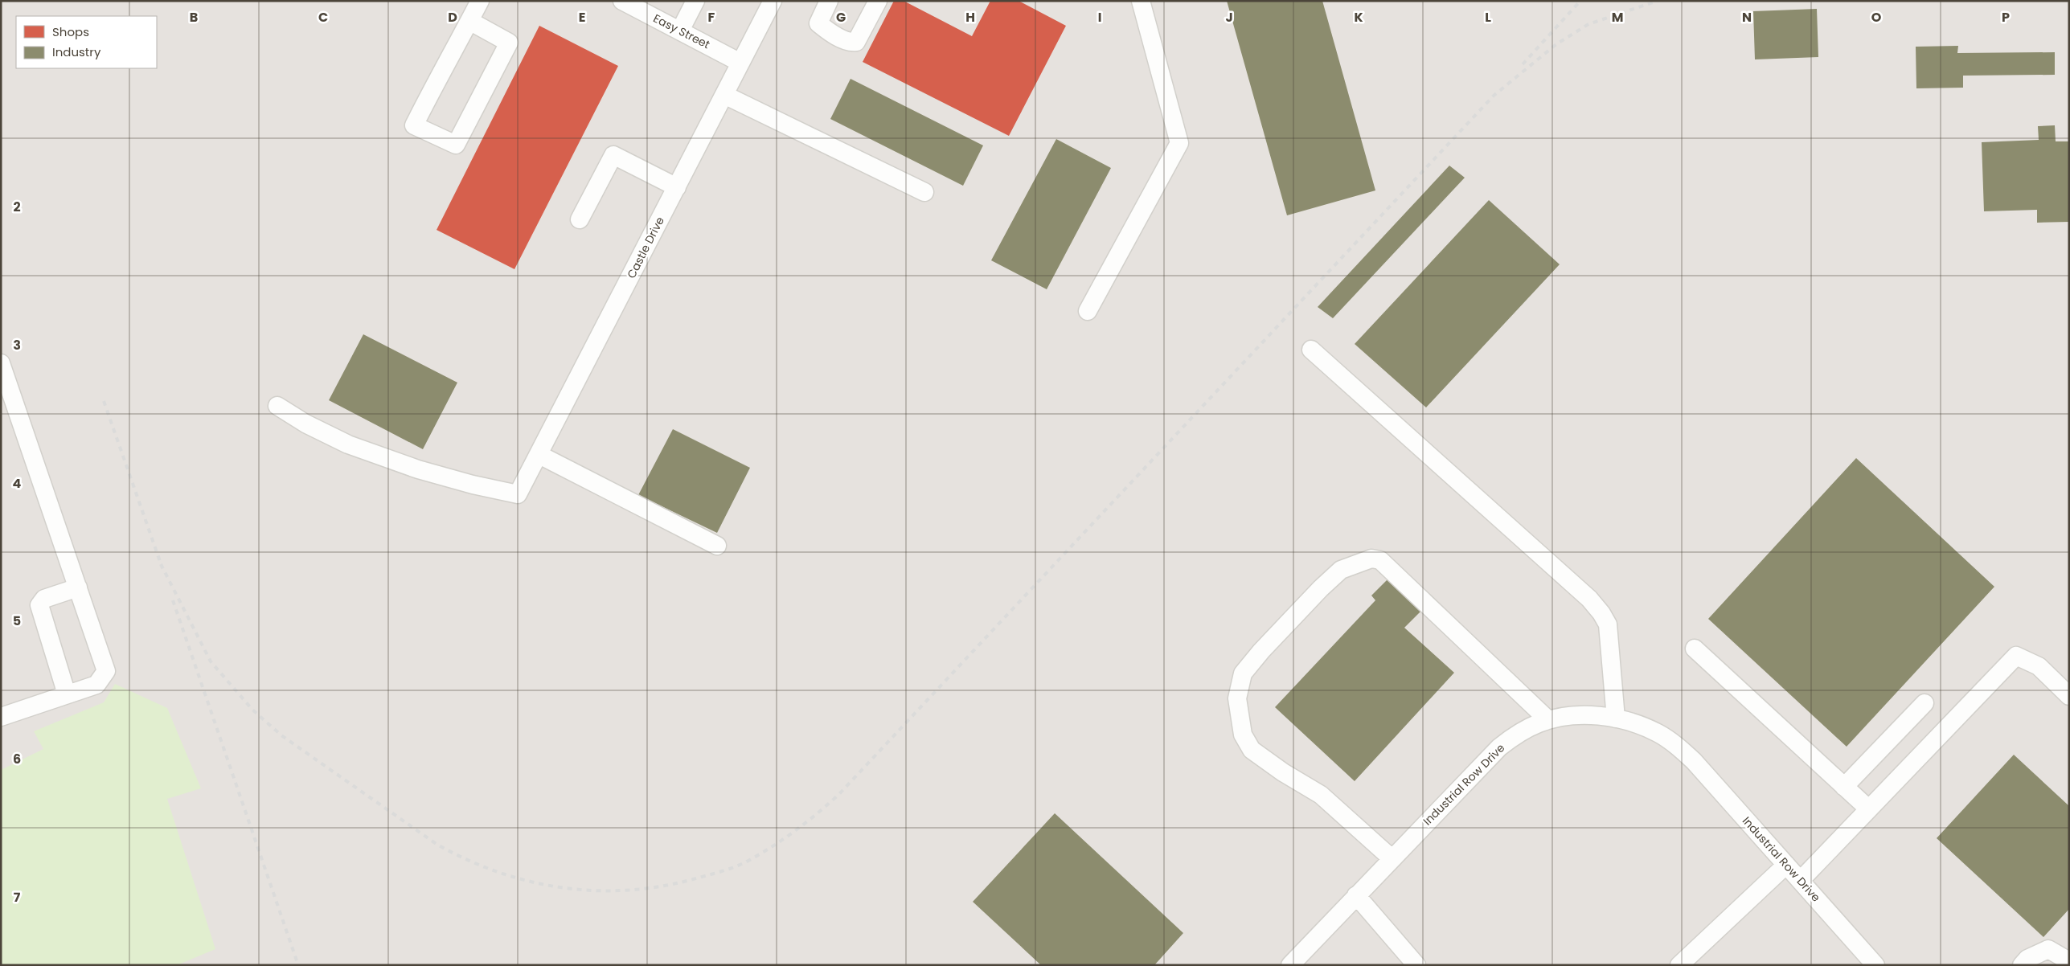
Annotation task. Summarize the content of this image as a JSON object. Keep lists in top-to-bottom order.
{
  "streets": {
    "street": ["Easy Street", "Castle Drive", "Industrial Row Drive"]
  },
  "crossings": [
    ["Easy Street", "Castle Drive"]
  ],
  "legend": ["Shops", "Industry"],
  "grid": {
    "columns": [
      "B",
      "C",
      "D",
      "E",
      "F",
      "G",
      "H",
      "I",
      "J",
      "K",
      "L",
      "M",
      "N",
      "O",
      "P"
    ],
    "rows": [
      "2",
      "3",
      "4",
      "5",
      "6",
      "7"
    ]
  }
}
